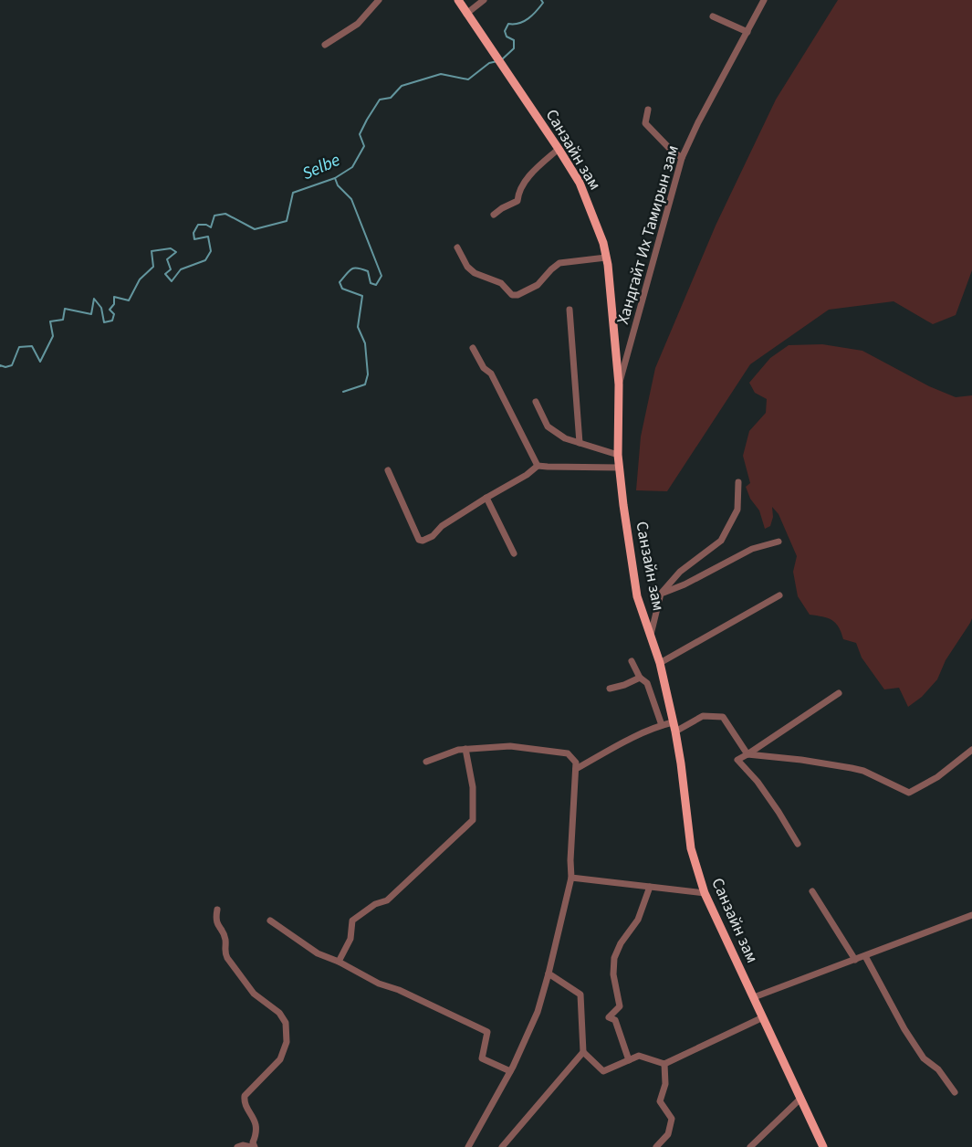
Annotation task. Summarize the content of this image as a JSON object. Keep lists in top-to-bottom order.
{
  "streets": {
    "main road": ["Санзайн зам"],
    "street": ["Хандгайт Их Тамирын зам"]
  },
  "crossings": [
    ["Санзайн зам", "Хандгайт Их Тамирын зам"]
  ],
  "water": ["Selbe"]
}
